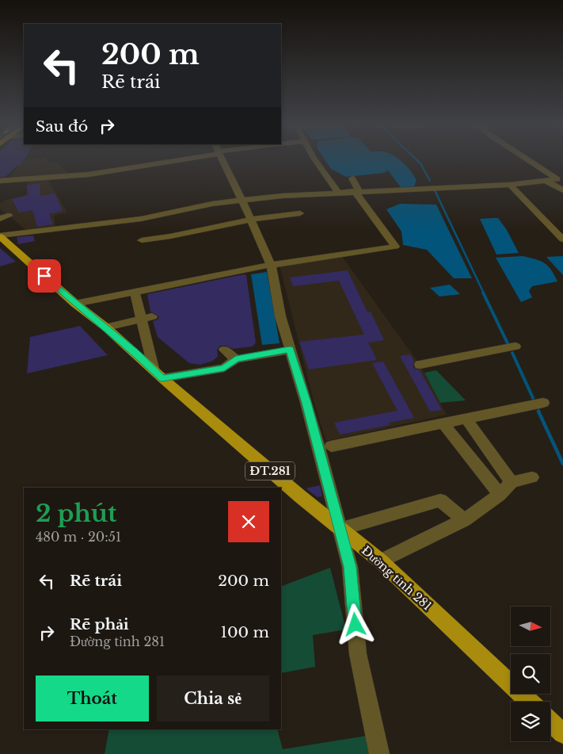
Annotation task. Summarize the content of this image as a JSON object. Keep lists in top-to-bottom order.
{
  "streets": {
    "main road": ["ĐT.281", "Đường tỉnh 281"]
  },
  "north": "right",
  "page": {
    "turn": ["200 m", "Rẽ trái"],
    "then": "Sau đó",
    "heading": ["2 phút", "480 m · 20:51"],
    "list": [
      {
        "name": "Rẽ trái",
        "value": "200 m"
      },
      {
        "name": "Rẽ phải",
        "note": "Đường tỉnh 281",
        "value": "100 m"
      }
    ],
    "buttons": ["Thoát", "Chia sẻ"]
  }
}
